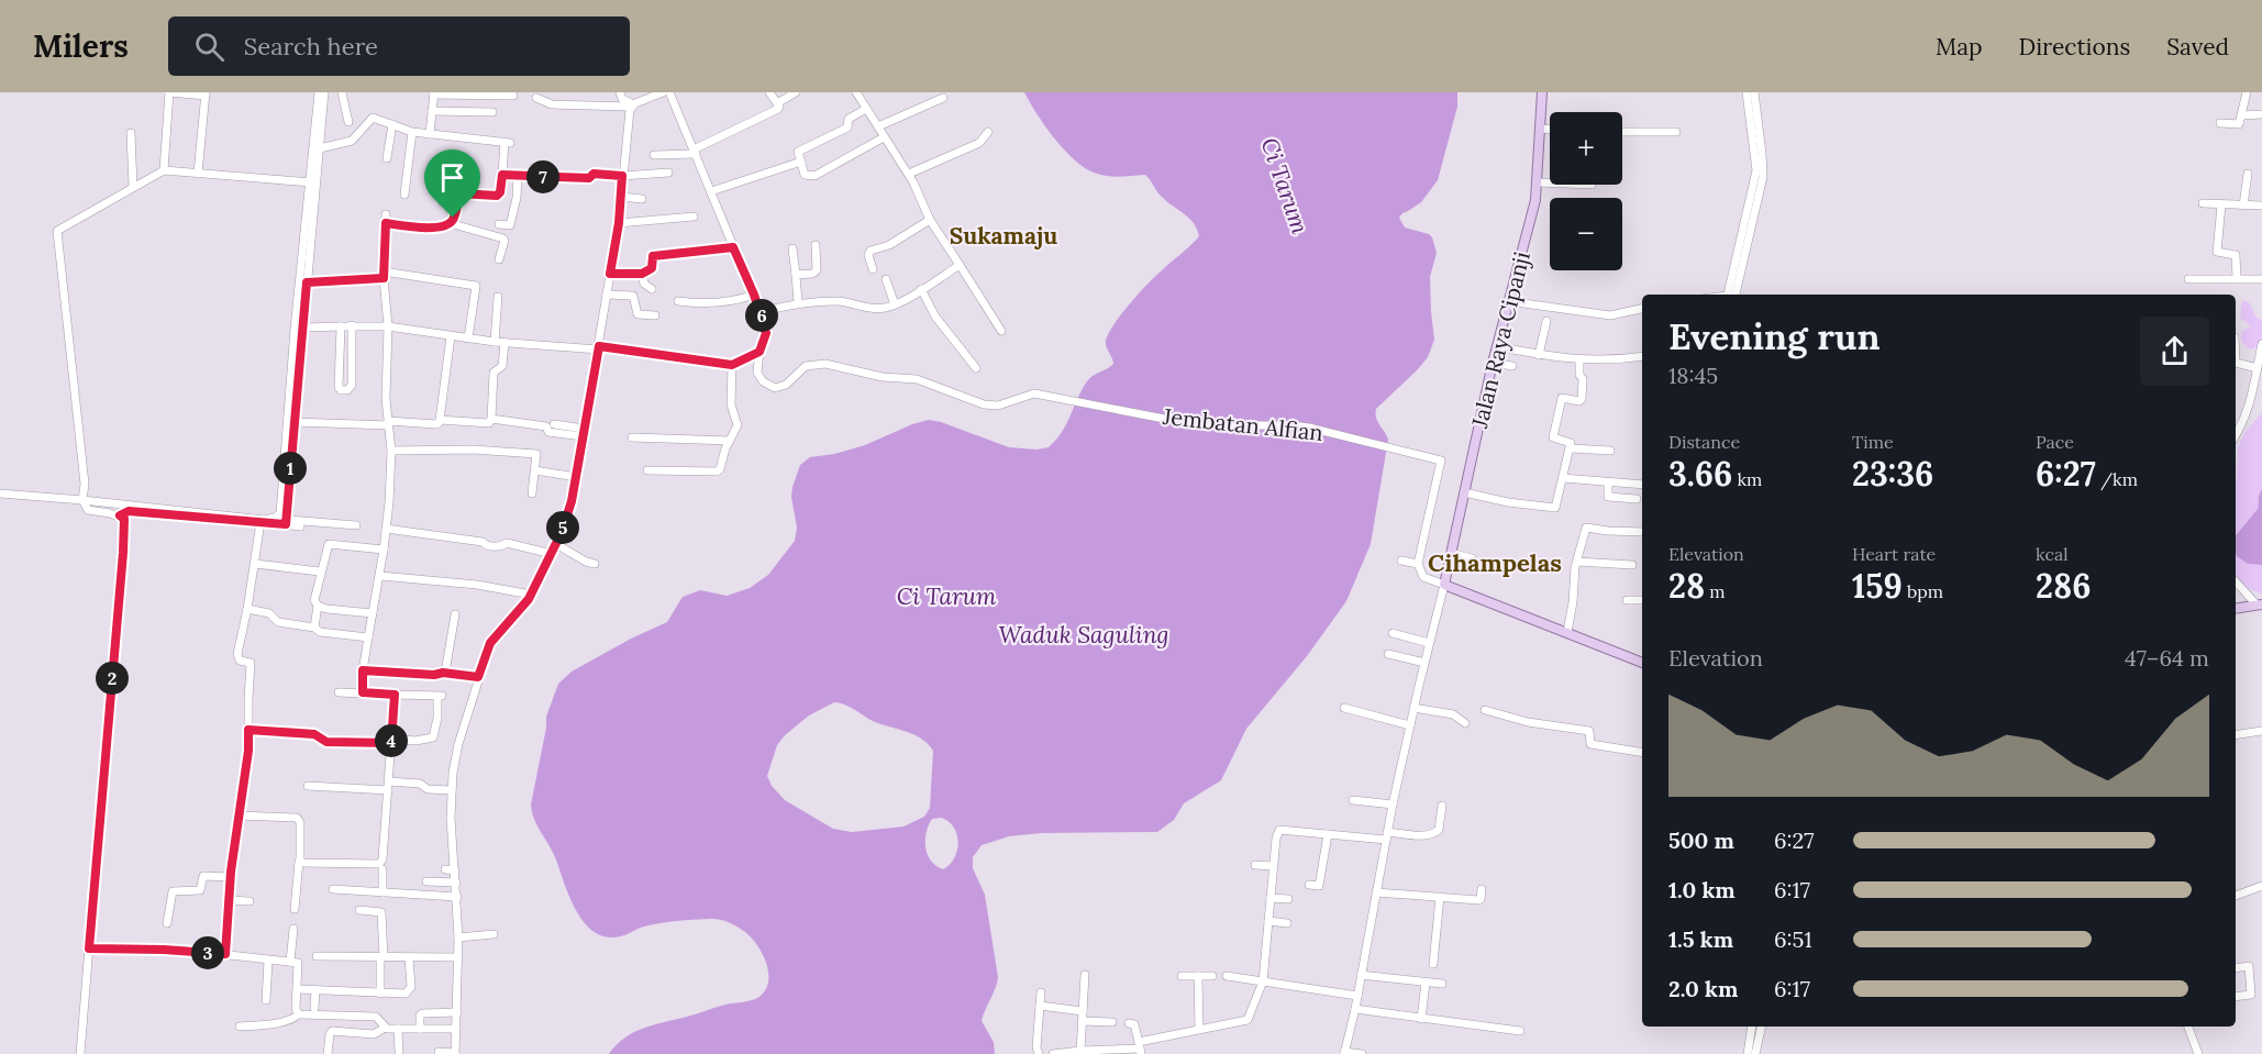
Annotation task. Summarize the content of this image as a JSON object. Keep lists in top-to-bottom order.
{
  "streets": {
    "main road": ["Jalan Raya Cipanji"],
    "street": ["Jembatan Alfian"]
  },
  "districts": ["Sukamaju", "Cihampelas"],
  "water": ["Ci Tarum", "Waduk Saguling"],
  "page": {
    "header": "Milers",
    "search": "Search here",
    "nav": ["Map", "Directions", "Saved"],
    "map_buttons": ["+", "−"],
    "pins": [
      "7",
      "6",
      "1",
      "5",
      "2",
      "4",
      "3"
    ],
    "heading": ["Evening run", "18:45"],
    "stats": [
      ["Distance", "3.66 km"],
      ["Time", "23:36"],
      ["Pace", "6:27 /km"],
      ["Elevation", "28 m"],
      ["Heart rate", "159 bpm"],
      ["kcal", "286"]
    ],
    "chart": ["Elevation", "47–64 m"],
    "list": [
      {
        "name": "500 m",
        "note": "6:27"
      },
      {
        "name": "1.0 km",
        "note": "6:17"
      },
      {
        "name": "1.5 km",
        "note": "6:51"
      },
      {
        "name": "2.0 km",
        "note": "6:17"
      }
    ]
  }
}
